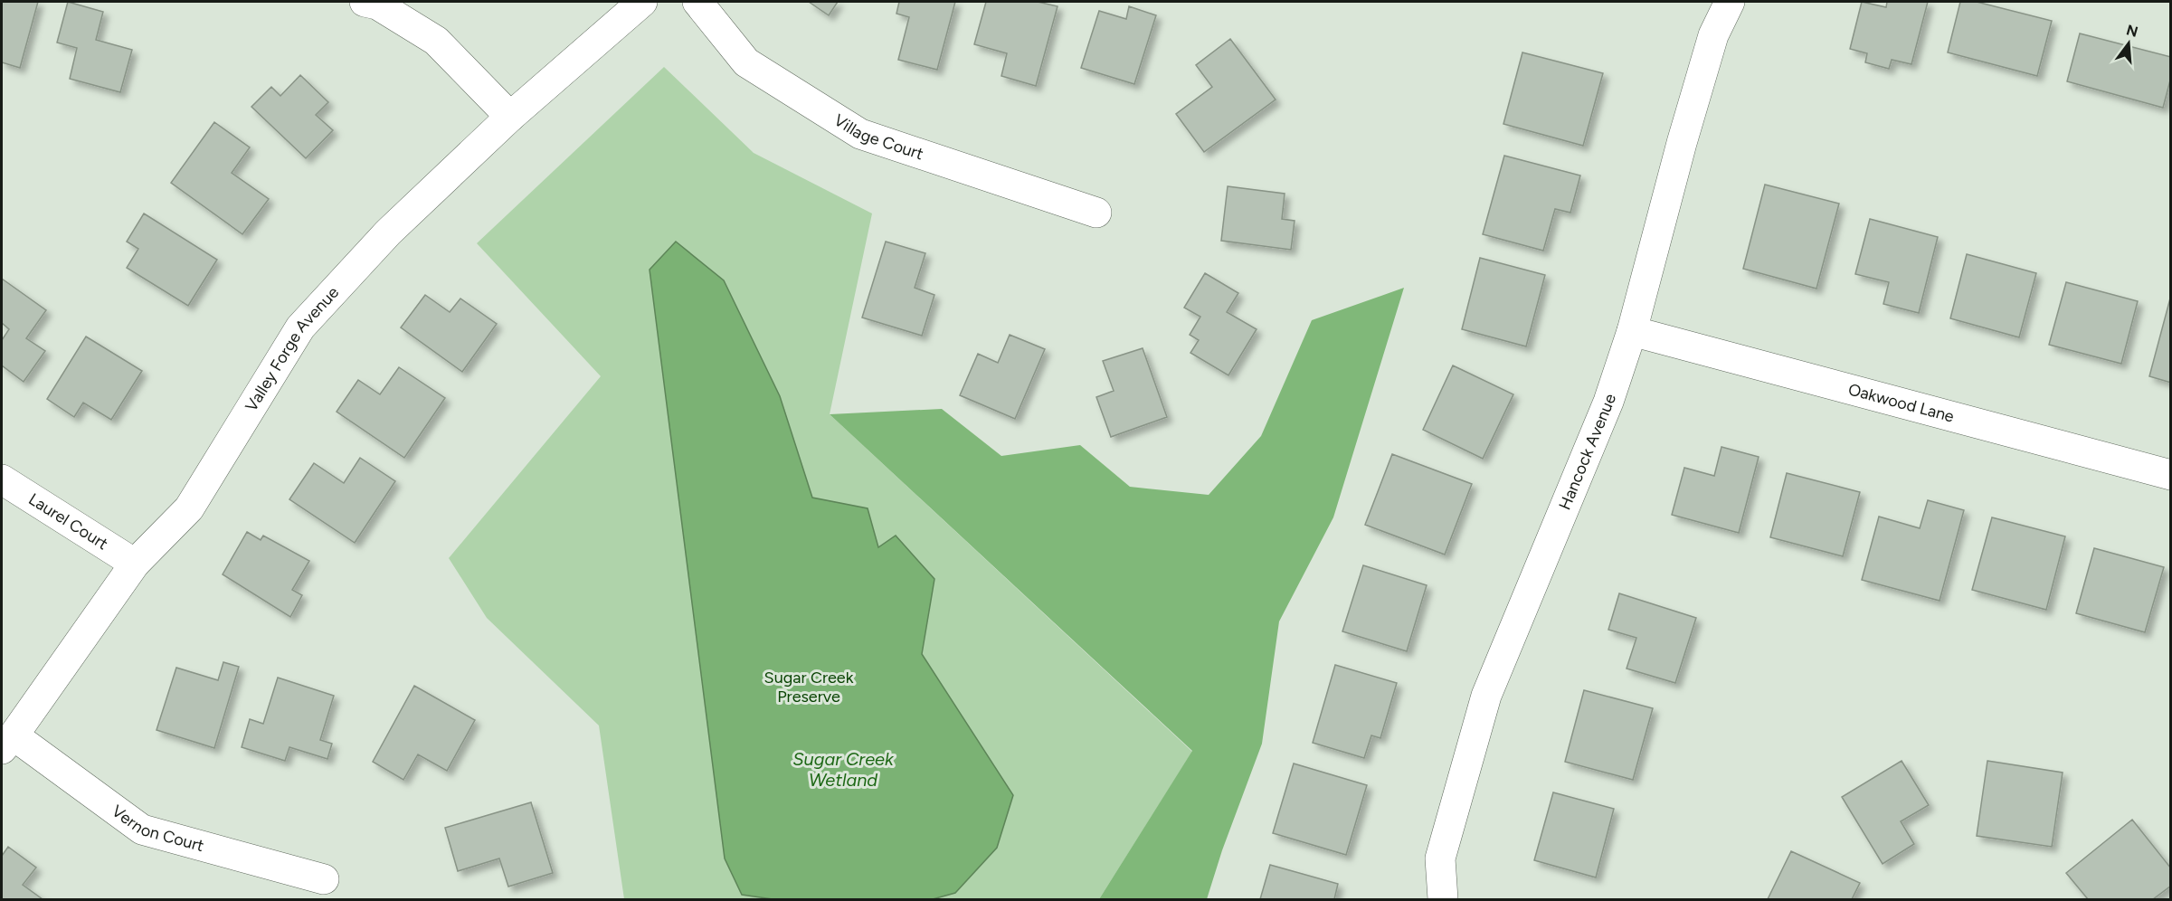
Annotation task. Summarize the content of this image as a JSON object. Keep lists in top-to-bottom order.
{
  "streets": {
    "street": [
      "Village Court",
      "Valley Forge Avenue",
      "Oakwood Lane",
      "Hancock Avenue",
      "Laurel Court",
      "Vernon Court"
    ]
  },
  "crossings": [
    ["Valley Forge Avenue", "Laurel Court"],
    ["Valley Forge Avenue", "Vernon Court"],
    ["Oakwood Lane", "Hancock Avenue"]
  ],
  "water": ["Sugar Creek Wetland"],
  "parks": ["Sugar Creek Preserve"],
  "north": "top"
}
